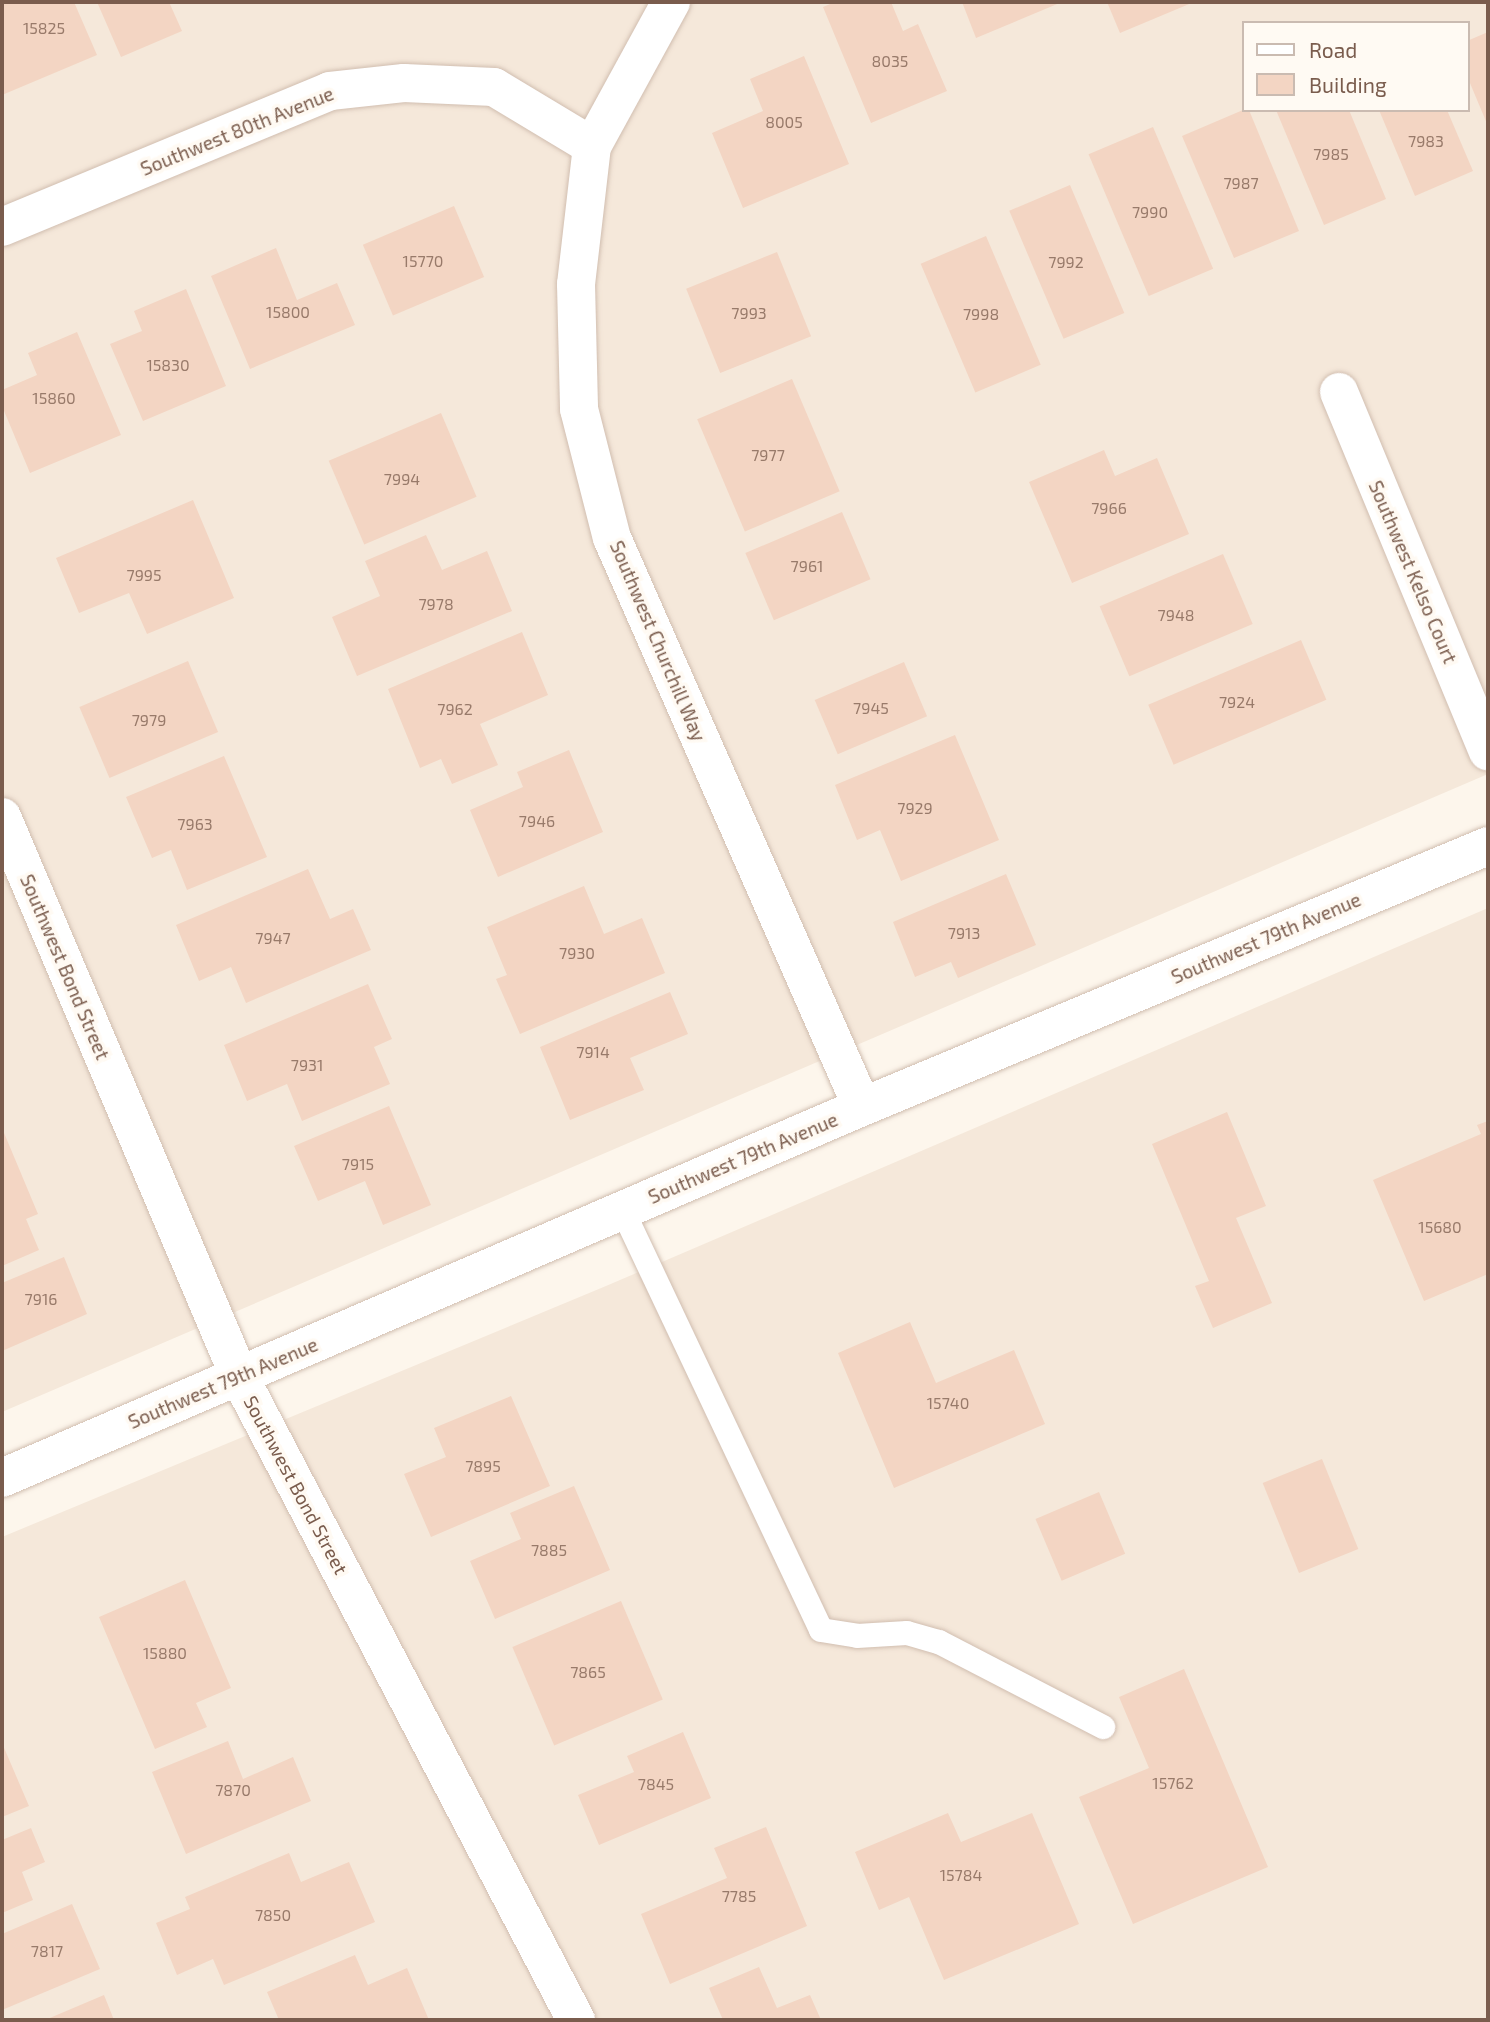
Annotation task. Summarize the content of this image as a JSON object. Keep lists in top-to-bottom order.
{
  "streets": {
    "street": [
      "Southwest 80th Avenue",
      "Southwest Kelso Court",
      "Southwest Churchill Way",
      "Southwest 79th Avenue",
      "Southwest Bond Street"
    ]
  },
  "crossings": [
    ["Southwest 80th Avenue", "Southwest Churchill Way"],
    ["Southwest Churchill Way", "Southwest 79th Avenue"],
    ["Southwest 79th Avenue", "Southwest Bond Street"]
  ],
  "house_numbers": [
    "15825",
    "8035",
    "8005",
    "7983",
    "7985",
    "7987",
    "7990",
    "15770",
    "7992",
    "15800",
    "7993",
    "7998",
    "15830",
    "15860",
    "7977",
    "7994",
    "7966",
    "7961",
    "7995",
    "7978",
    "7948",
    "7924",
    "7945",
    "7962",
    "7979",
    "7929",
    "7946",
    "7963",
    "7913",
    "7947",
    "7930",
    "7914",
    "7931",
    "7915",
    "15680",
    "7916",
    "15740",
    "7895",
    "7885",
    "15880",
    "7865",
    "15762",
    "7845",
    "7870",
    "15784",
    "7785",
    "7850",
    "7817"
  ],
  "legend": ["Road", "Building"]
}
